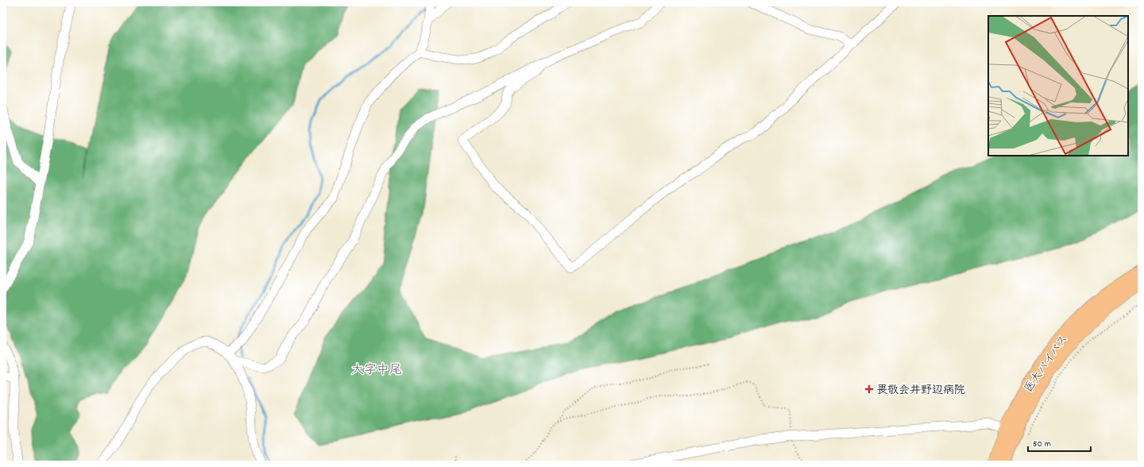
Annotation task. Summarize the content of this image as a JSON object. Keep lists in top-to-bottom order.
{
  "streets": {
    "main road": ["医大バイパス"]
  },
  "districts": ["大字中尾"],
  "places": {
    "health": ["畏敬会井野辺病院"]
  },
  "scale_bar": "50 m"
}
